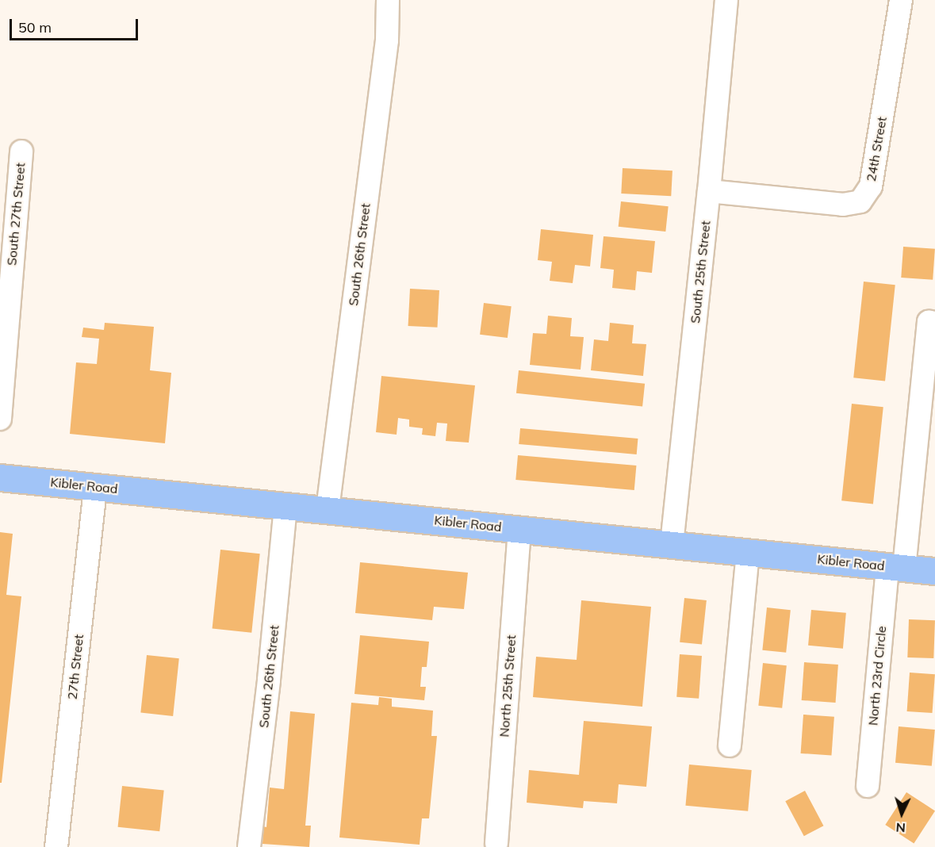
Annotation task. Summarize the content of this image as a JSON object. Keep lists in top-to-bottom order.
{
  "streets": {
    "main road": ["Kibler Road"],
    "street": [
      "24th Street",
      "South 27th Street",
      "South 26th Street",
      "South 25th Street",
      "27th Street",
      "North 23rd Circle",
      "North 25th Street"
    ]
  },
  "crossings": [
    ["24th Street", "South 25th Street"],
    ["South 26th Street", "Kibler Road"],
    ["South 25th Street", "Kibler Road"],
    ["Kibler Road", "27th Street"],
    ["Kibler Road", "North 23rd Circle"],
    ["Kibler Road", "North 25th Street"]
  ],
  "scale_bar": "50 m",
  "north": "bottom"
}
